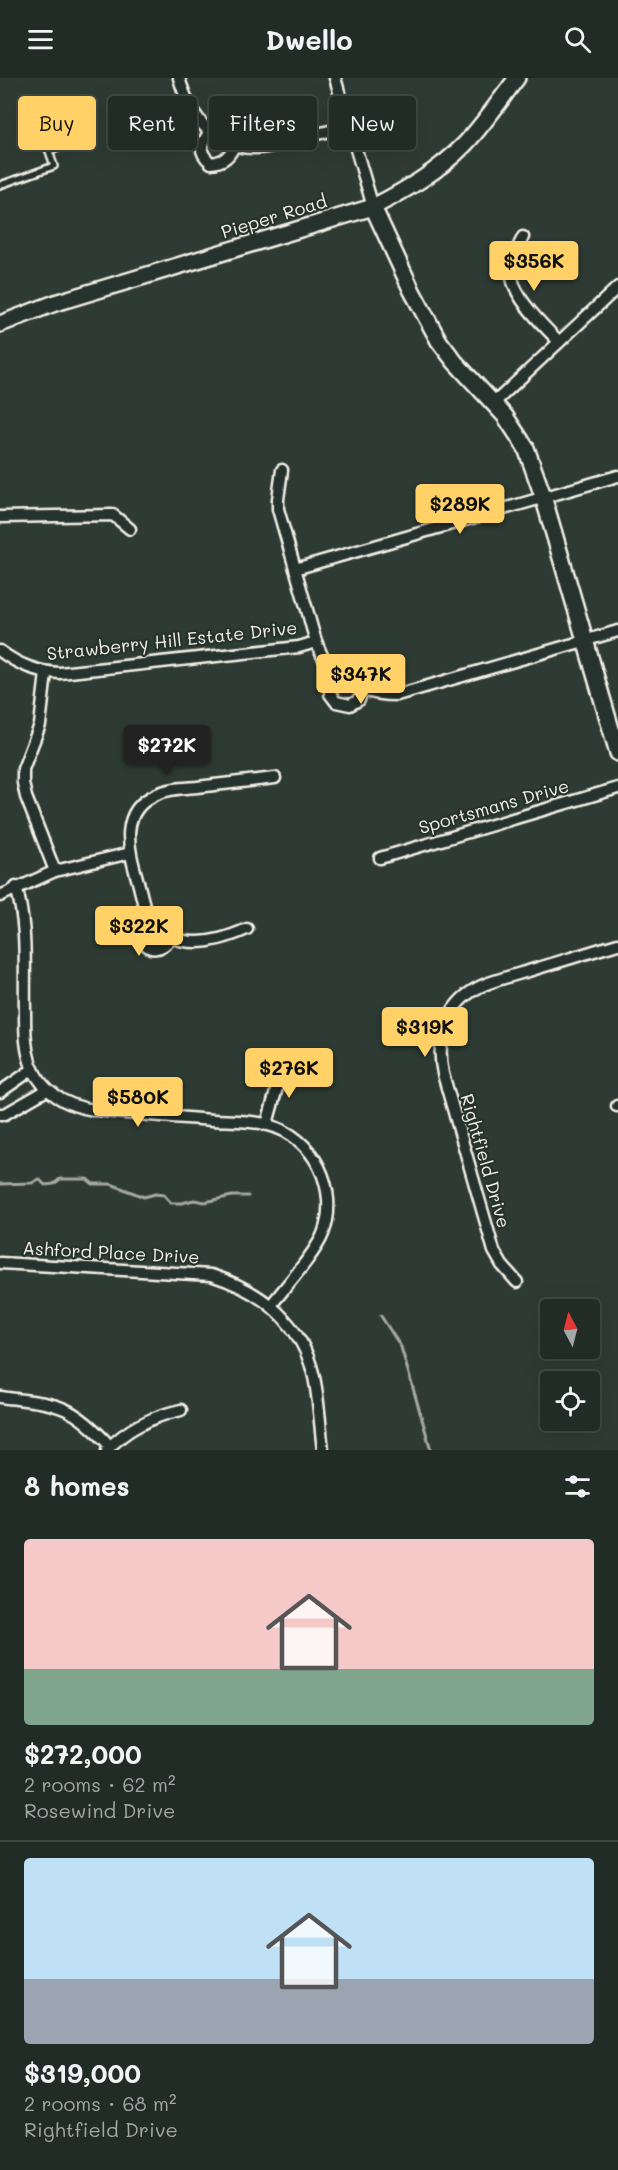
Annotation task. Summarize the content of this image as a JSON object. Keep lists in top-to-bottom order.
{
  "streets": {
    "street": [
      "Pieper Road",
      "Strawberry Hill Estate Drive",
      "Sportsmans Drive",
      "Rightfield Drive",
      "Ashford Place Drive"
    ]
  },
  "north": "top",
  "page": {
    "header": "Dwello",
    "chip": [
      "Buy",
      "Rent",
      "Filters",
      "New"
    ],
    "price": [
      "$356K",
      "$289K",
      "$347K",
      "$272K",
      "$322K",
      "$319K",
      "$276K",
      "$580K"
    ],
    "heading": "8 homes",
    "list": [
      {
        "name": "$272,000",
        "note": "2 rooms · 62 m² · Rosewind Drive"
      },
      {
        "name": "$319,000",
        "note": "2 rooms · 68 m² · Rightfield Drive"
      }
    ]
  }
}
